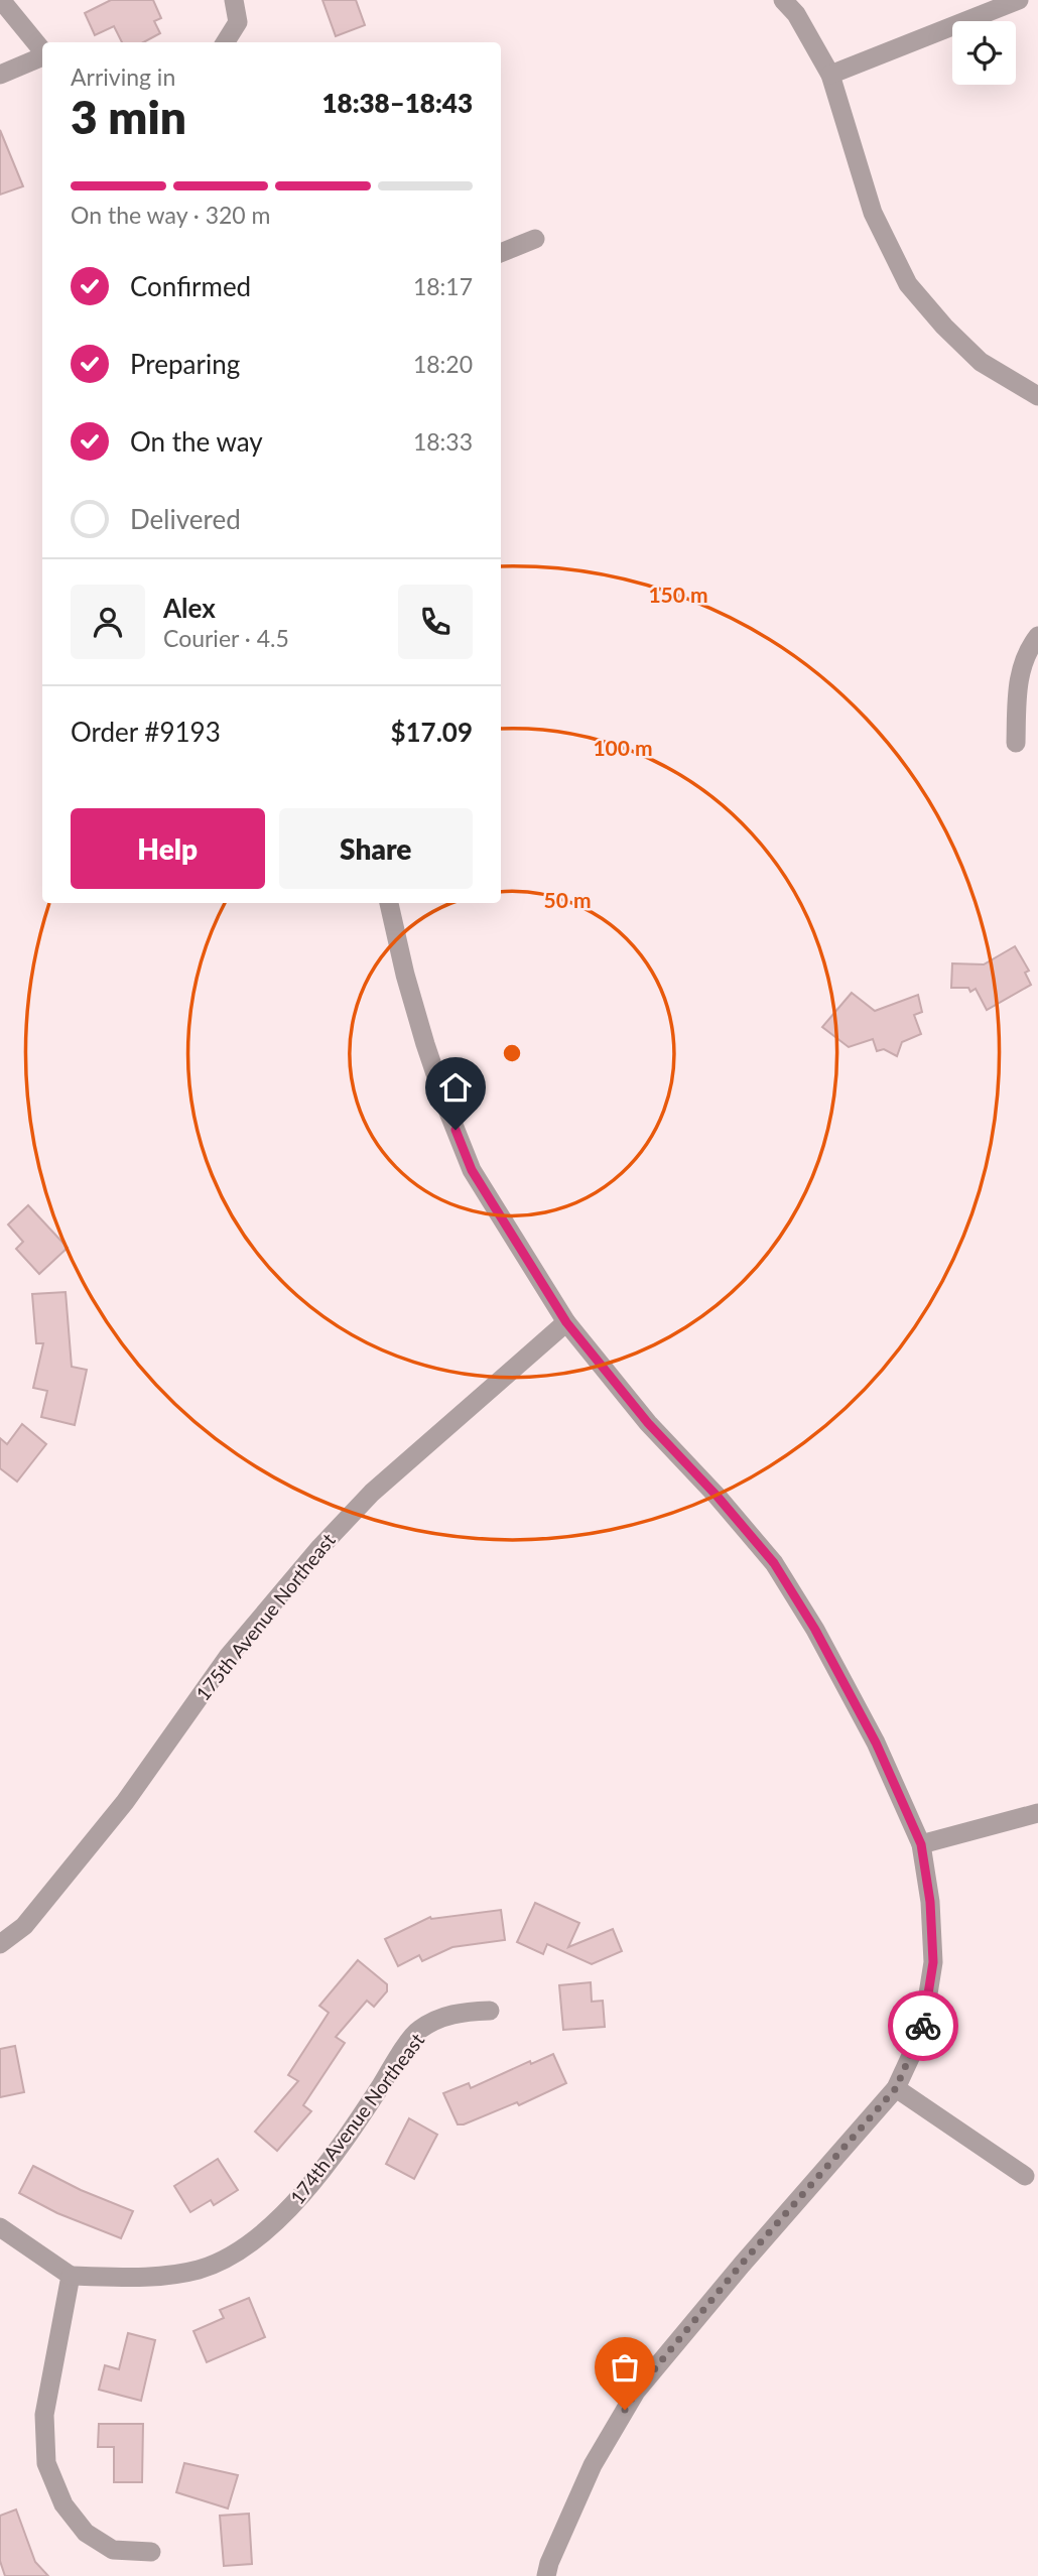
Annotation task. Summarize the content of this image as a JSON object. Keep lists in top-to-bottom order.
{
  "streets": {
    "street": ["175th Avenue Northeast", "174th Avenue Northeast"]
  },
  "page": {
    "heading": ["3 min", "Arriving in", "18:38–18:43"],
    "panel": [
      "Alex",
      "Courier · 4.5",
      "Order #9193",
      "$17.09"
    ],
    "bar": "On the way · 320 m",
    "list": [
      ["Confirmed", "18:17"],
      ["Preparing", "18:20"],
      ["On the way", "18:33"],
      "Delivered"
    ],
    "buttons": ["Help", "Share"]
  },
  "rings": ["150 m", "100 m", "50 m"]
}
